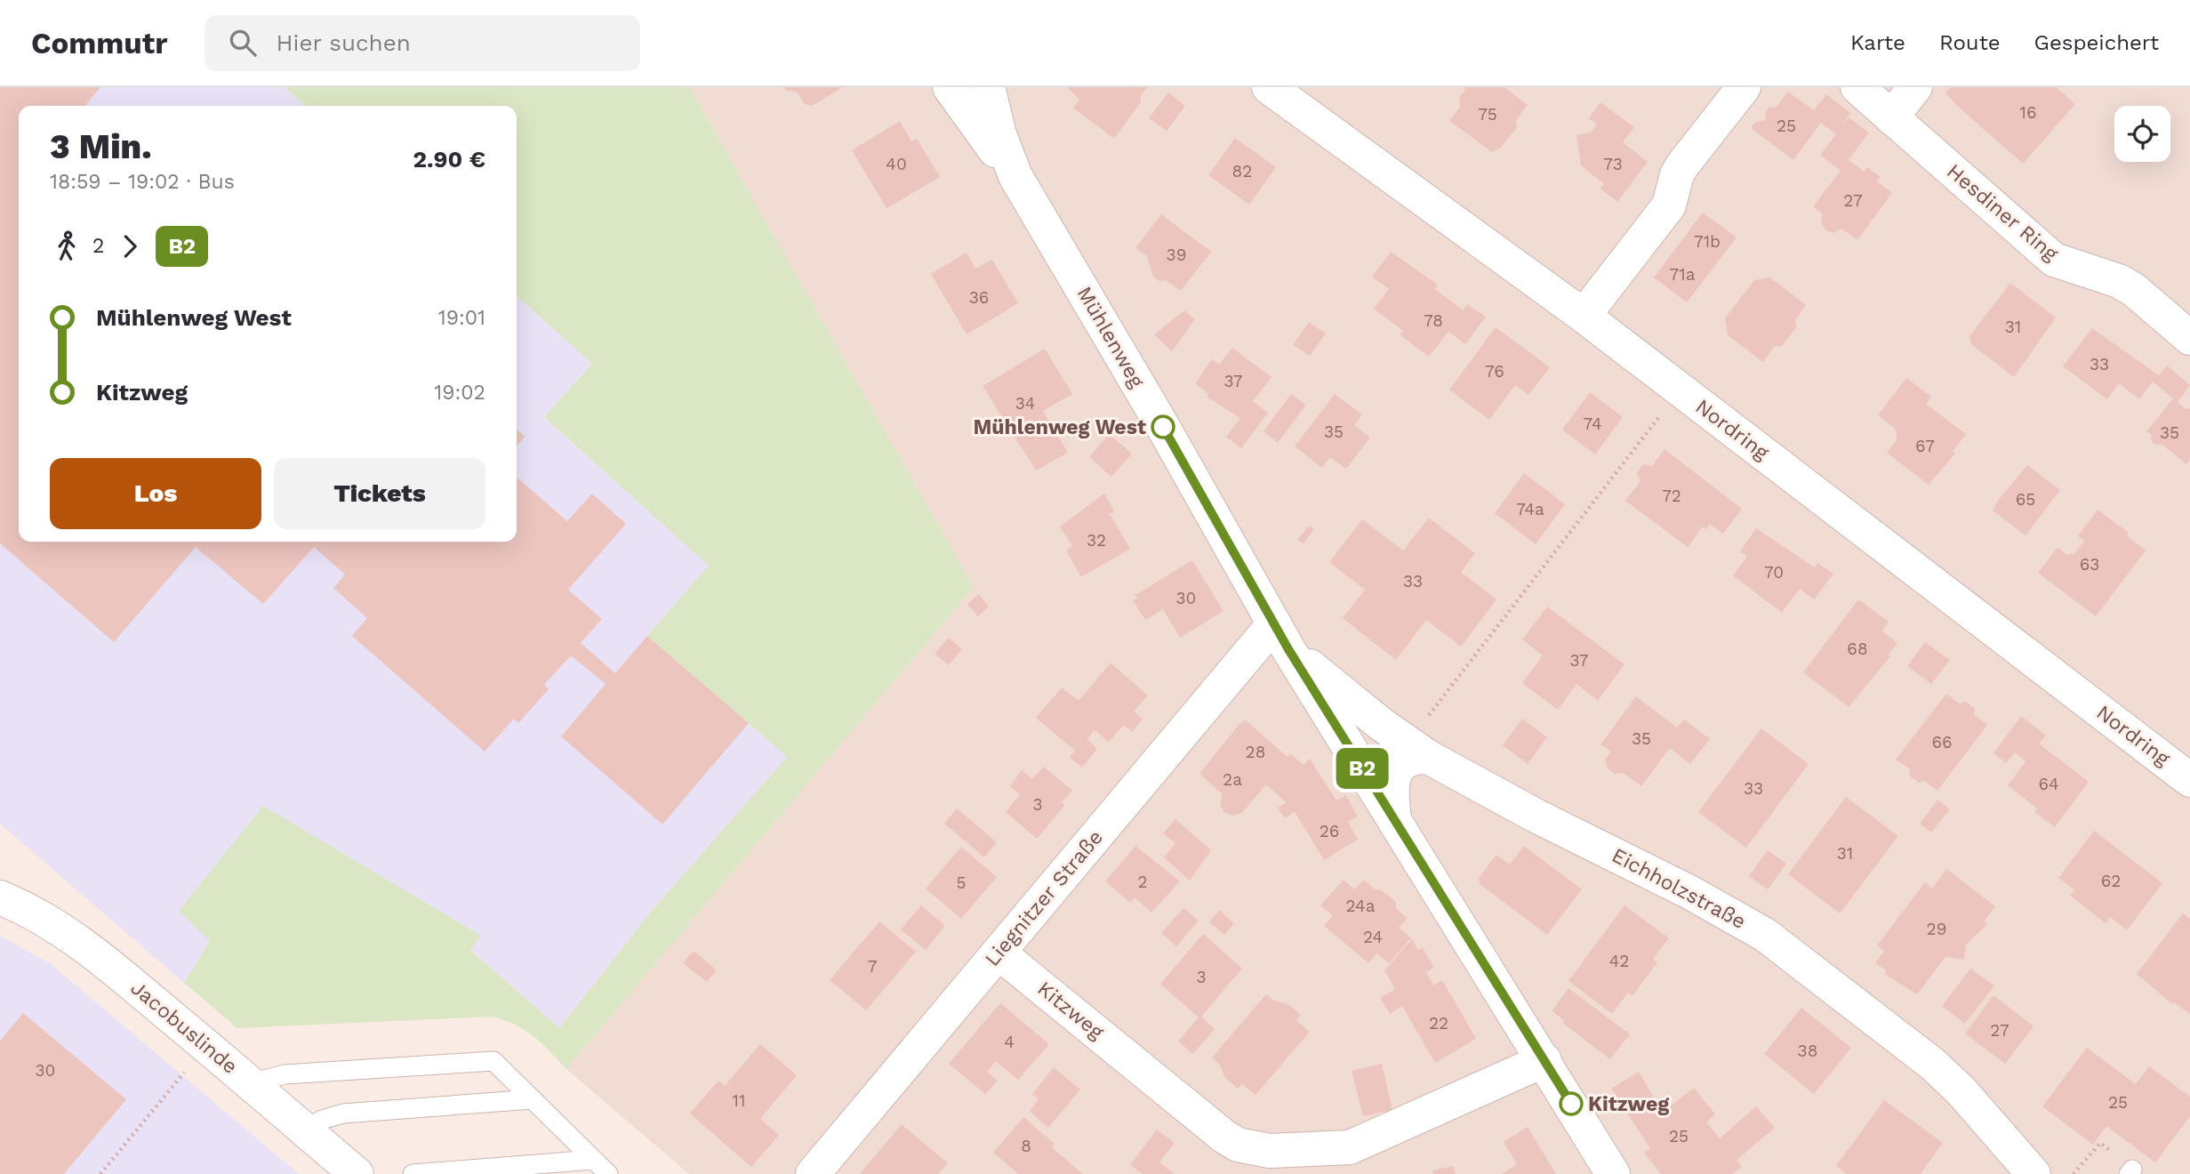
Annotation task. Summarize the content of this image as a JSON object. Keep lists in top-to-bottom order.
{
  "streets": {
    "street": [
      "Hesdiner Ring",
      "Mühlenweg",
      "Nordring",
      "Eichholzstraße",
      "Liegnitzer Straße",
      "Kitzweg",
      "Jacobuslinde"
    ]
  },
  "crossings": [
    ["Mühlenweg", "Eichholzstraße"],
    ["Mühlenweg", "Liegnitzer Straße"],
    ["Mühlenweg", "Kitzweg"],
    ["Eichholzstraße", "Liegnitzer Straße"],
    ["Liegnitzer Straße", "Kitzweg"]
  ],
  "places": ["Mühlenweg West", "Kitzweg"],
  "lines": ["bus line B2"],
  "house_numbers": [
    "16",
    "75",
    "25",
    "40",
    "73",
    "82",
    "27",
    "71b",
    "39",
    "71a",
    "36",
    "78",
    "31",
    "33",
    "76",
    "37",
    "34",
    "74",
    "35",
    "35",
    "67",
    "72",
    "65",
    "74a",
    "32",
    "63",
    "70",
    "33",
    "30",
    "68",
    "37",
    "35",
    "66",
    "28",
    "2a",
    "64",
    "33",
    "3",
    "26",
    "31",
    "62",
    "2",
    "5",
    "24a",
    "29",
    "24",
    "42",
    "7",
    "3",
    "22",
    "27",
    "4",
    "38",
    "30",
    "11",
    "25",
    "25",
    "8"
  ],
  "page": {
    "header": "Commutr",
    "search": "Hier suchen",
    "nav": ["Karte", "Route", "Gespeichert"],
    "on_map": "B2",
    "heading": ["3 Min.", "18:59 – 19:02 · Bus", "2.90 €"],
    "legs": ["2", "B2"],
    "list": [
      {
        "name": "Mühlenweg West",
        "value": "19:01"
      },
      {
        "name": "Kitzweg",
        "value": "19:02"
      }
    ],
    "buttons": ["Los", "Tickets"]
  }
}
